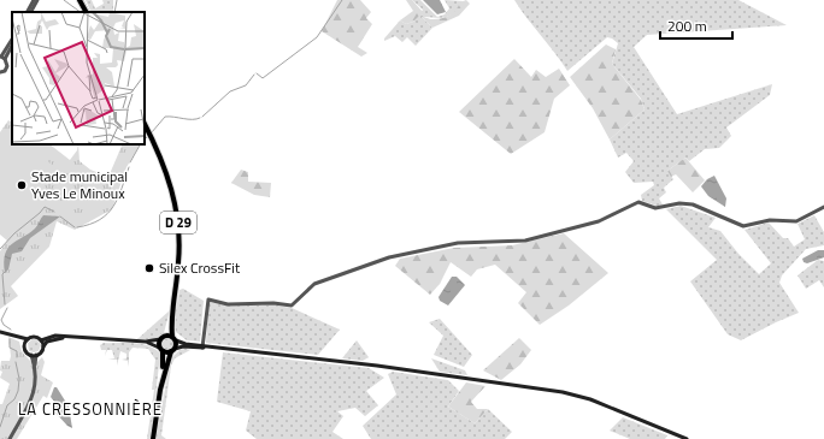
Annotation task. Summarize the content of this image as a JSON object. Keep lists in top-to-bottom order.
{
  "streets": {
    "main road": ["D 29"]
  },
  "districts": ["LA CRESSONNIÈRE"],
  "places": ["Stade municipal Yves Le Minoux", "Silex CrossFit"],
  "scale_bar": "200 m"
}
